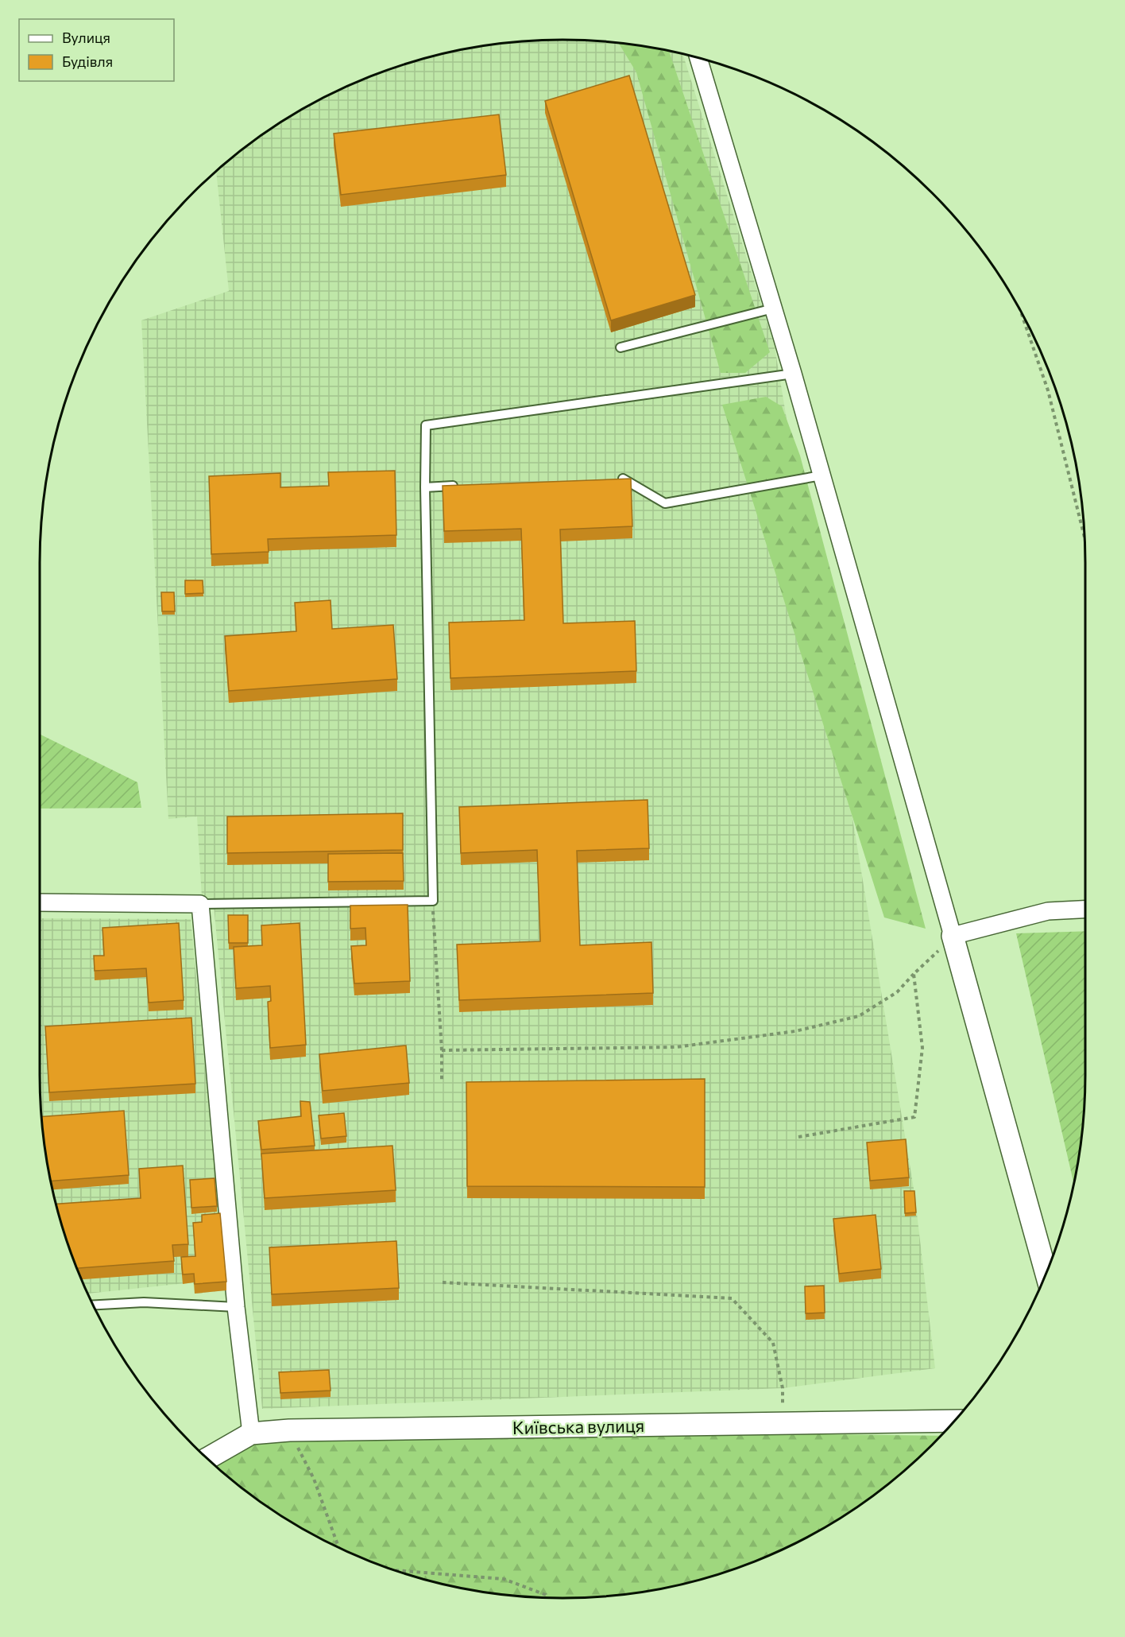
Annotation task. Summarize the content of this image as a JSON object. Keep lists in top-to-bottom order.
{
  "streets": {
    "street": ["Київська вулиця"]
  },
  "legend": ["Вулиця", "Будівля"]
}
